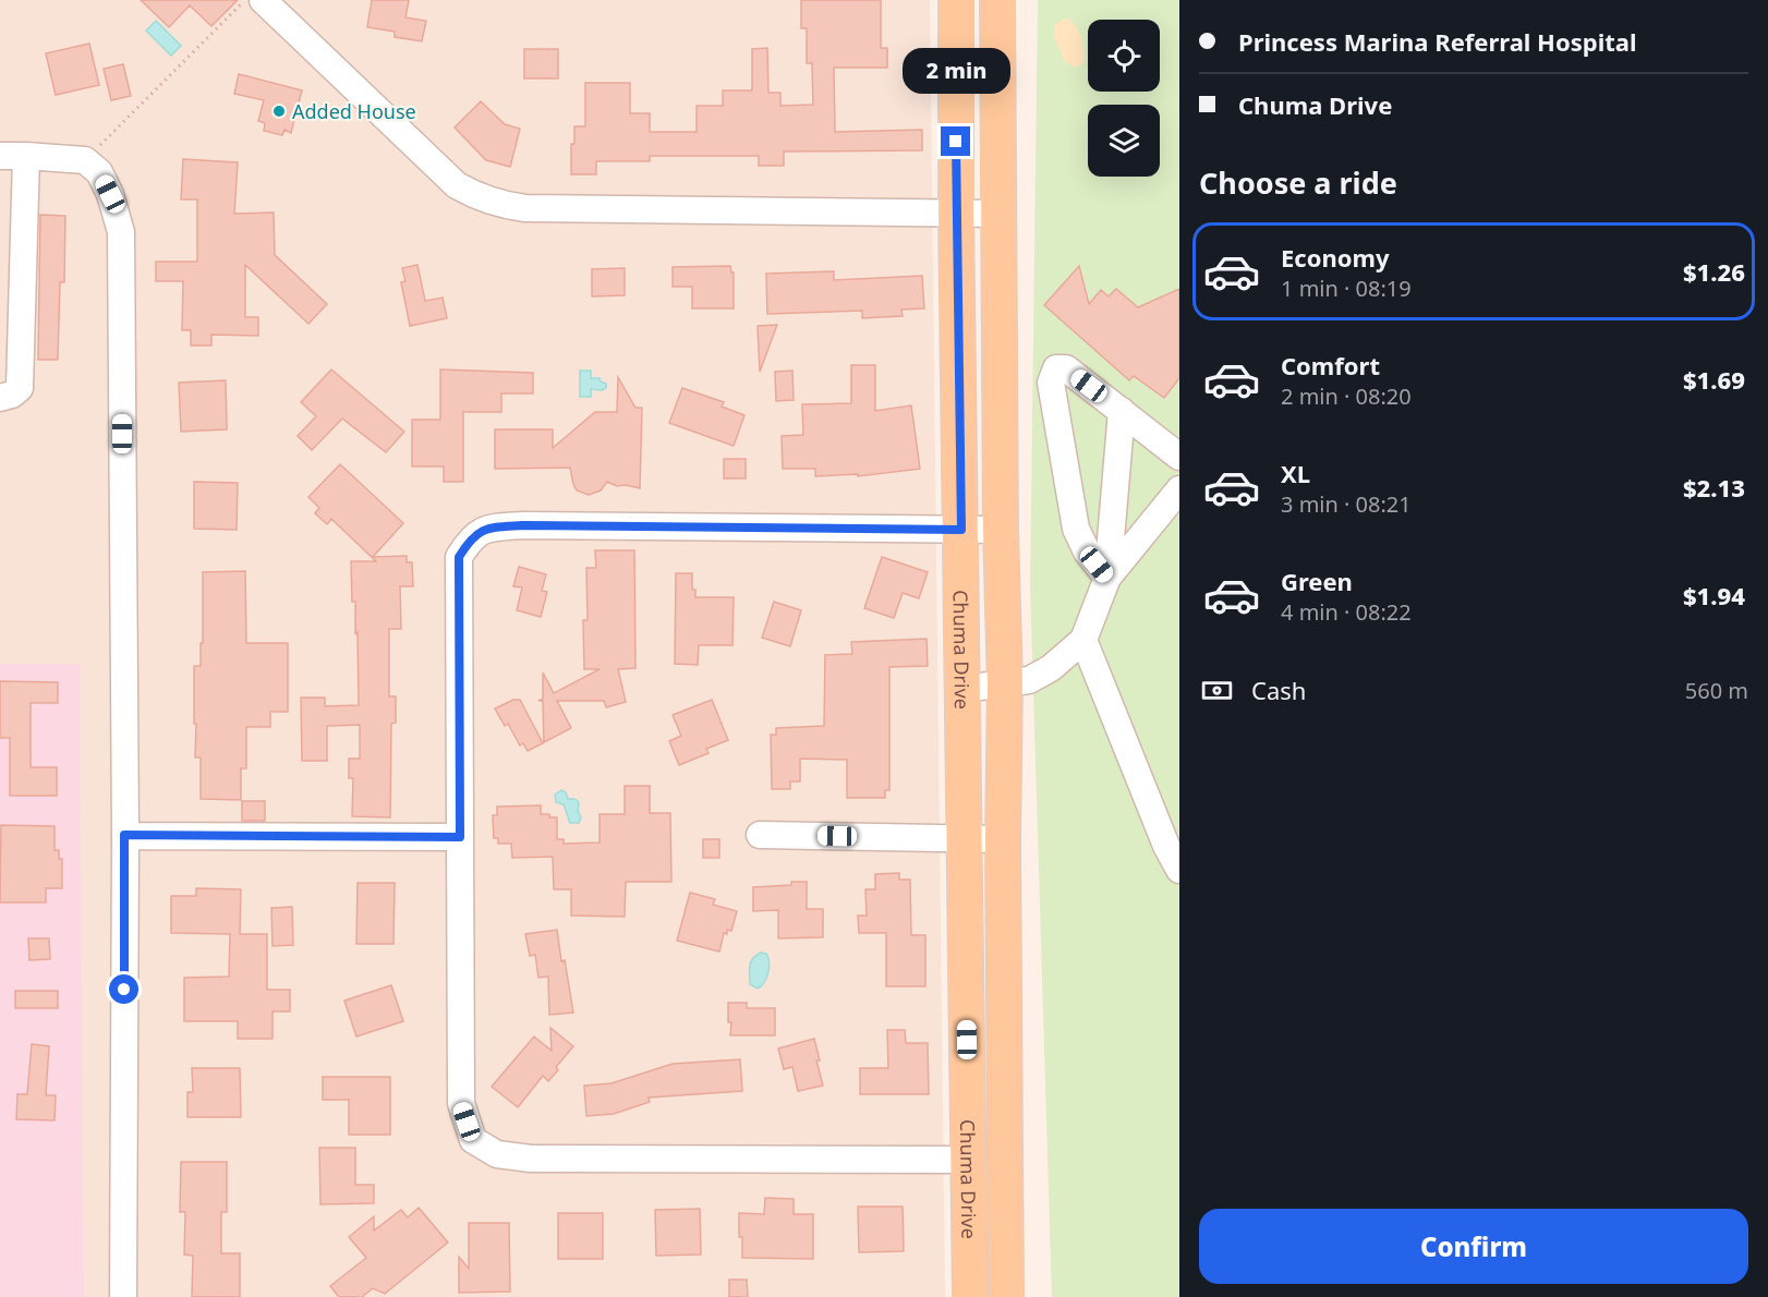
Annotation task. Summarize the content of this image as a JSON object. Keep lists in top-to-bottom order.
{
  "streets": {
    "main road": ["Chuma Drive"]
  },
  "places": ["Added House"],
  "page": {
    "banner": ["Princess Marina Referral Hospital", "Chuma Drive"],
    "bubble": "2 min",
    "heading": "Choose a ride",
    "list": [
      {
        "name": "Economy",
        "note": "1 min · 08:19",
        "value": "$1.26"
      },
      {
        "name": "Comfort",
        "note": "2 min · 08:20",
        "value": "$1.69"
      },
      {
        "name": "XL",
        "note": "3 min · 08:21",
        "value": "$2.13"
      },
      {
        "name": "Green",
        "note": "4 min · 08:22",
        "value": "$1.94"
      }
    ],
    "pay": ["Cash", "560 m"],
    "buttons": "Confirm"
  }
}
